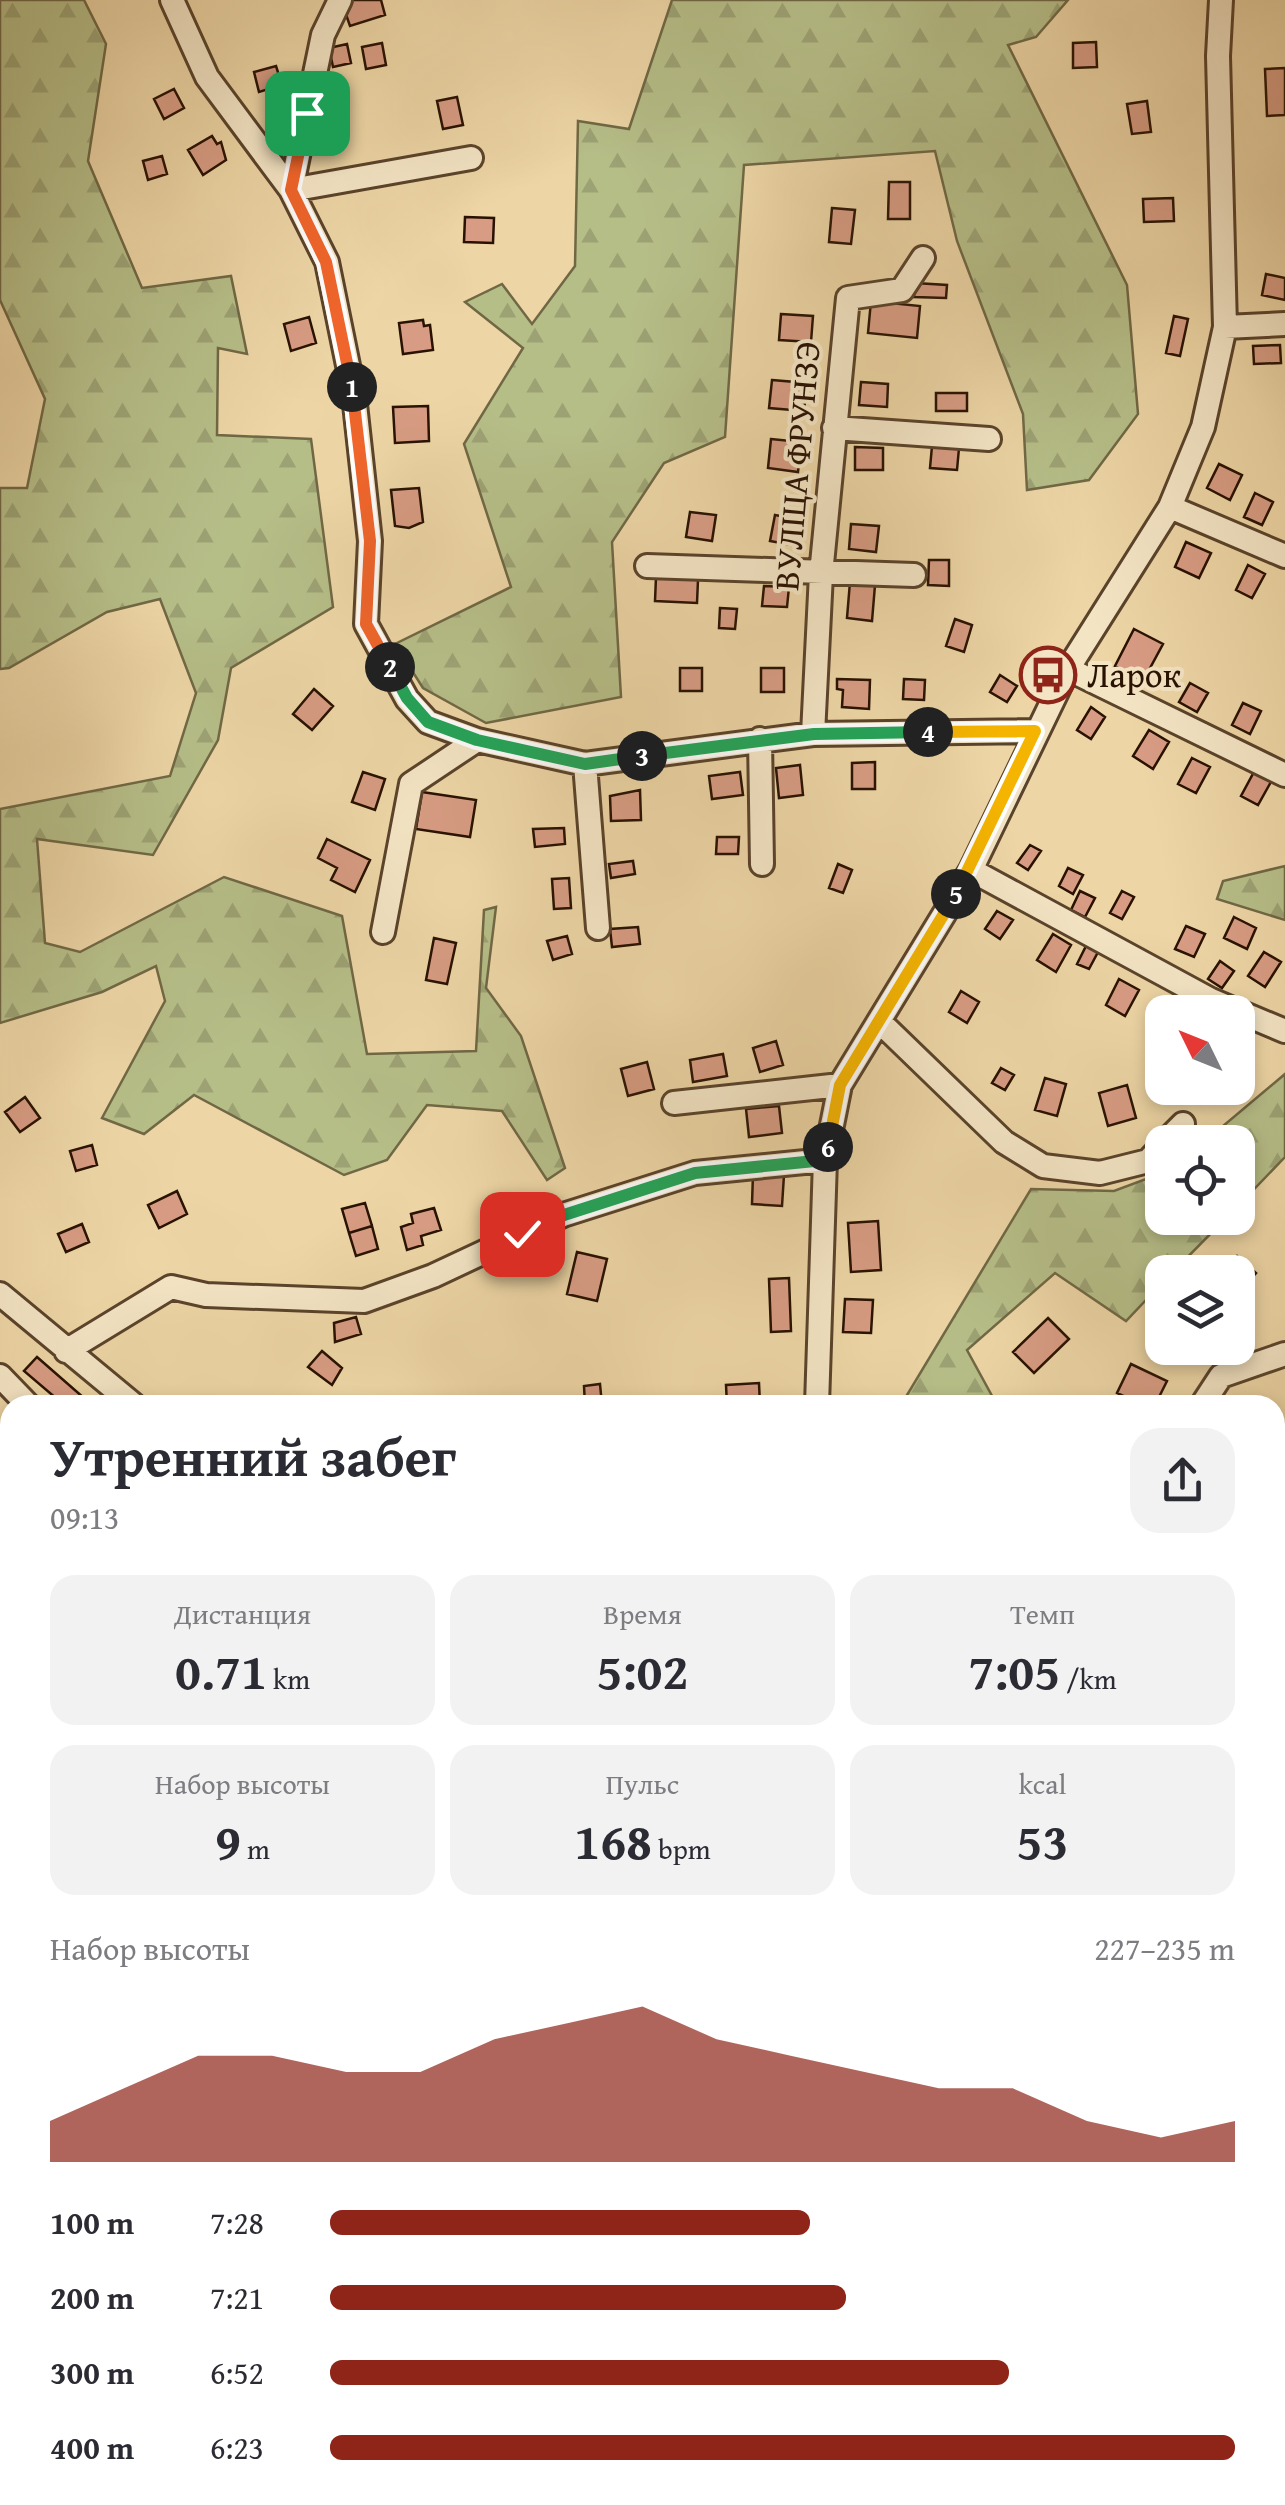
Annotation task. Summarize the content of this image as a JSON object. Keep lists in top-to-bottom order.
{
  "streets": {
    "street": ["ВУЛІЦА ФРУНЗЭ"]
  },
  "places": {
    "bus stop": ["Ларок"]
  },
  "north": "top left",
  "page": {
    "pins": [
      "1",
      "2",
      "4",
      "3",
      "5",
      "6"
    ],
    "heading": ["Утренний забег", "09:13"],
    "stats": [
      ["Дистанция", "0.71 km"],
      ["Время", "5:02"],
      ["Темп", "7:05 /km"],
      ["Набор высоты", "9 m"],
      ["Пульс", "168 bpm"],
      ["kcal", "53"]
    ],
    "chart": ["Набор высоты", "227–235 m"],
    "list": [
      {
        "name": "100 m",
        "note": "7:28"
      },
      {
        "name": "200 m",
        "note": "7:21"
      },
      {
        "name": "300 m",
        "note": "6:52"
      },
      {
        "name": "400 m",
        "note": "6:23"
      }
    ]
  }
}
